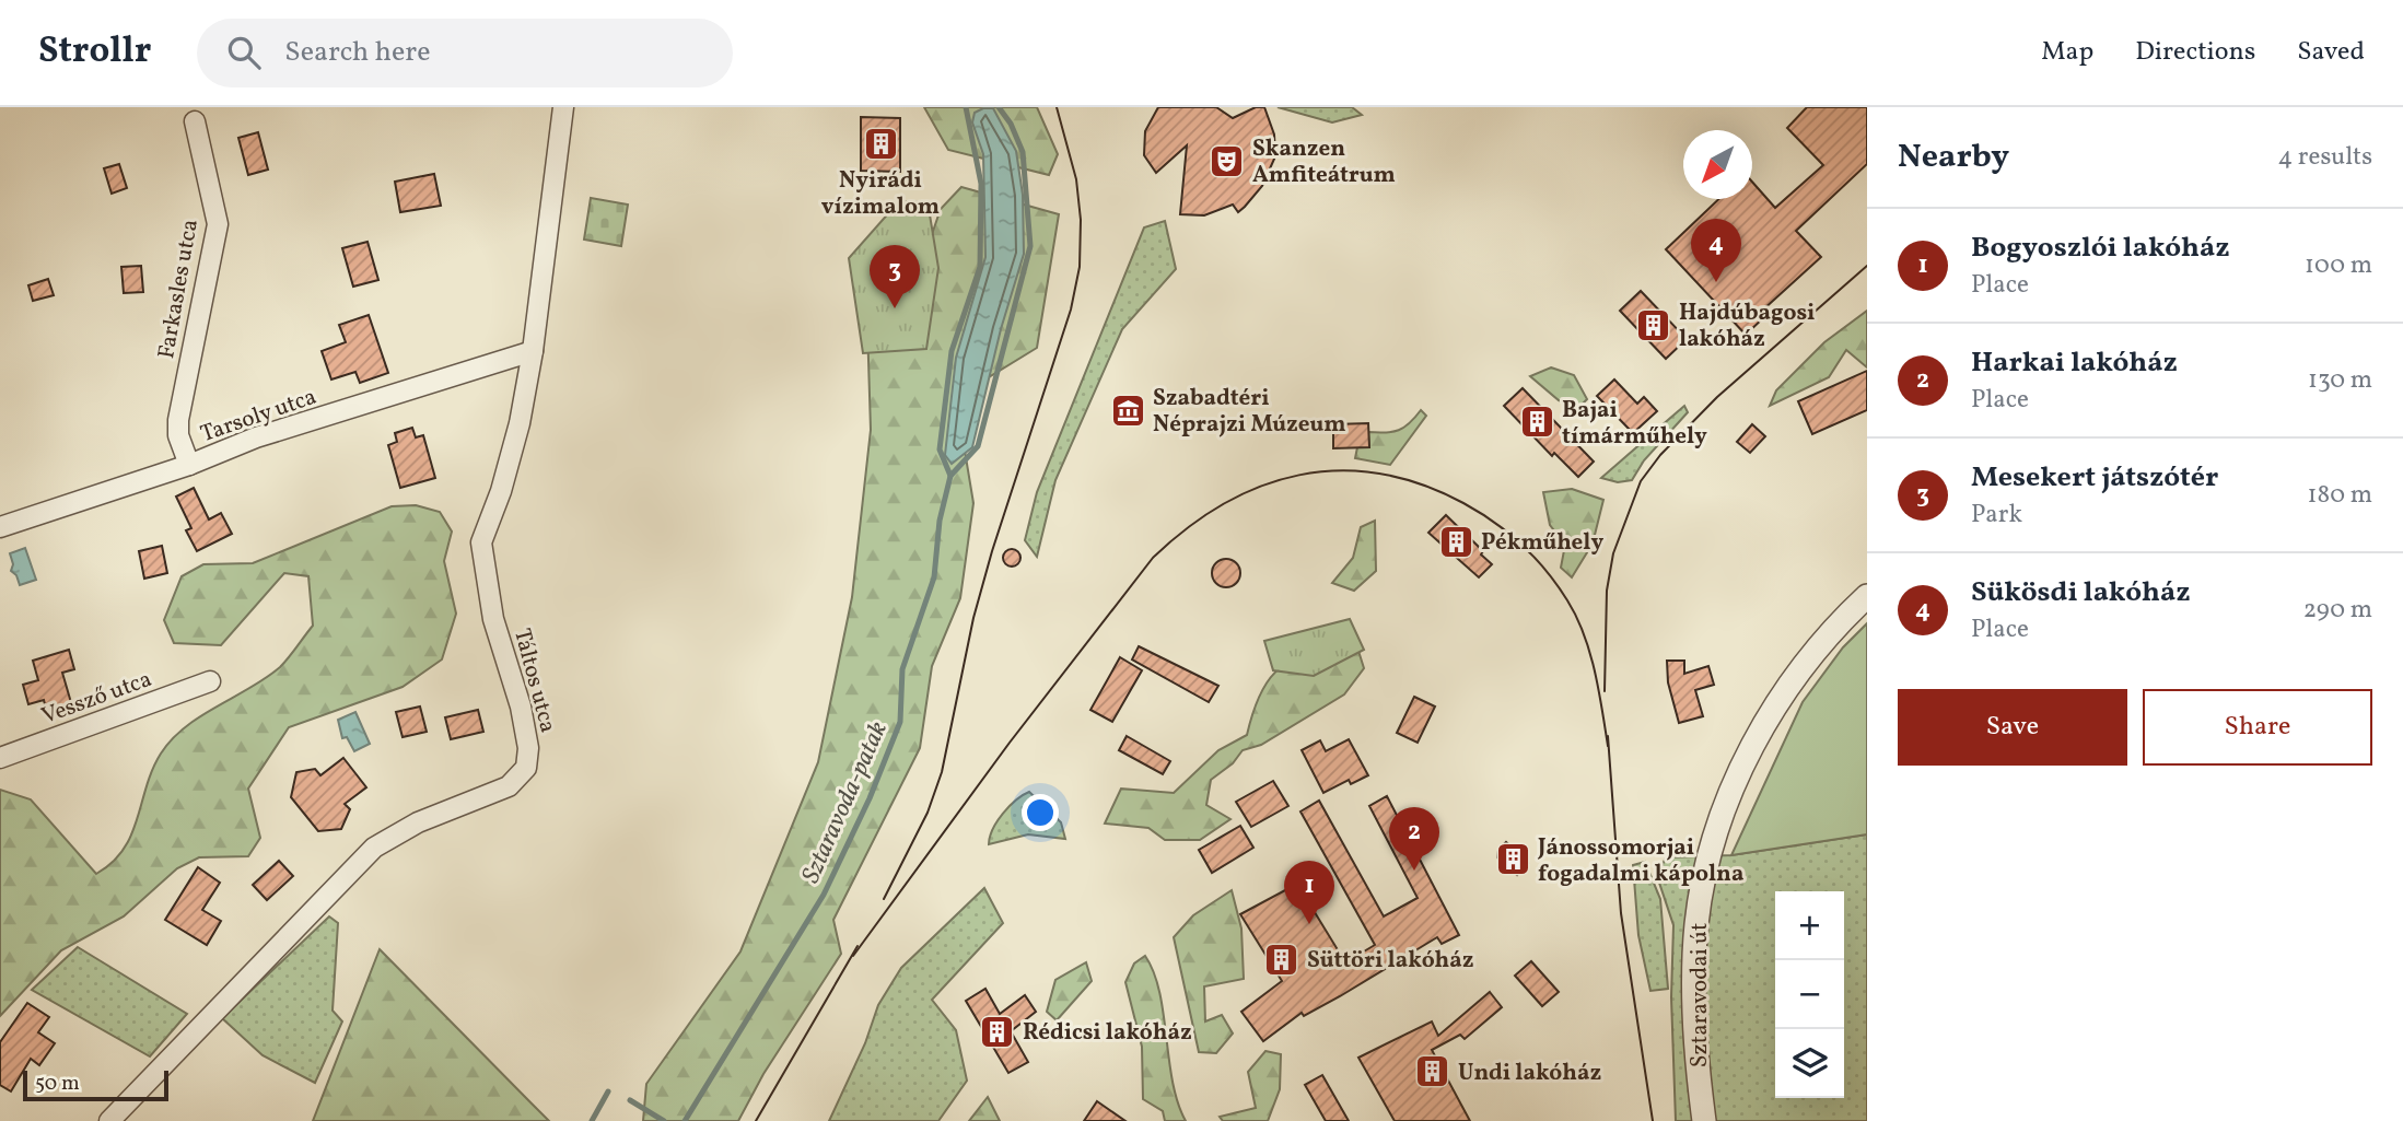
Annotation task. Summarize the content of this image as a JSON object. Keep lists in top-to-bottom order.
{
  "streets": {
    "street": [
      "Farkasles utca",
      "Tarsoly utca",
      "Táltos utca",
      "Vessző utca",
      "Sztaravodai út"
    ]
  },
  "crossings": [
    ["Farkasles utca", "Tarsoly utca"],
    ["Tarsoly utca", "Táltos utca"]
  ],
  "water": ["Sztaravoda-patak"],
  "places": {
    "building": [
      "Nyirádi vízimalom",
      "Hajdúbagosi lakóház",
      "Bajai tímárműhely",
      "Pékműhely",
      "Jánossomorjai fogadalmi kápolna",
      "Süttöri lakóház",
      "Rédicsi lakóház",
      "Undi lakóház"
    ],
    "theatre": ["Skanzen Amfiteátrum"],
    "museum": ["Szabadtéri Néprajzi Múzeum"]
  },
  "scale_bar": "50 m",
  "north": "bottom left",
  "page": {
    "header": "Strollr",
    "search": "Search here",
    "nav": ["Map", "Directions", "Saved"],
    "heading": ["Nearby", "4 results"],
    "list": [
      {
        "mark": "1",
        "name": "Bogyoszlói lakóház",
        "note": "Place",
        "value": "100 m"
      },
      {
        "mark": "2",
        "name": "Harkai lakóház",
        "note": "Place",
        "value": "130 m"
      },
      {
        "mark": "3",
        "name": "Mesekert játszótér",
        "note": "Park",
        "value": "180 m"
      },
      {
        "mark": "4",
        "name": "Sükösdi lakóház",
        "note": "Place",
        "value": "290 m"
      }
    ],
    "pins": [
      "4",
      "3",
      "2",
      "1"
    ],
    "buttons": ["Save", "Share"],
    "map_buttons": ["+", "−"],
    "scale": "50 m"
  }
}
